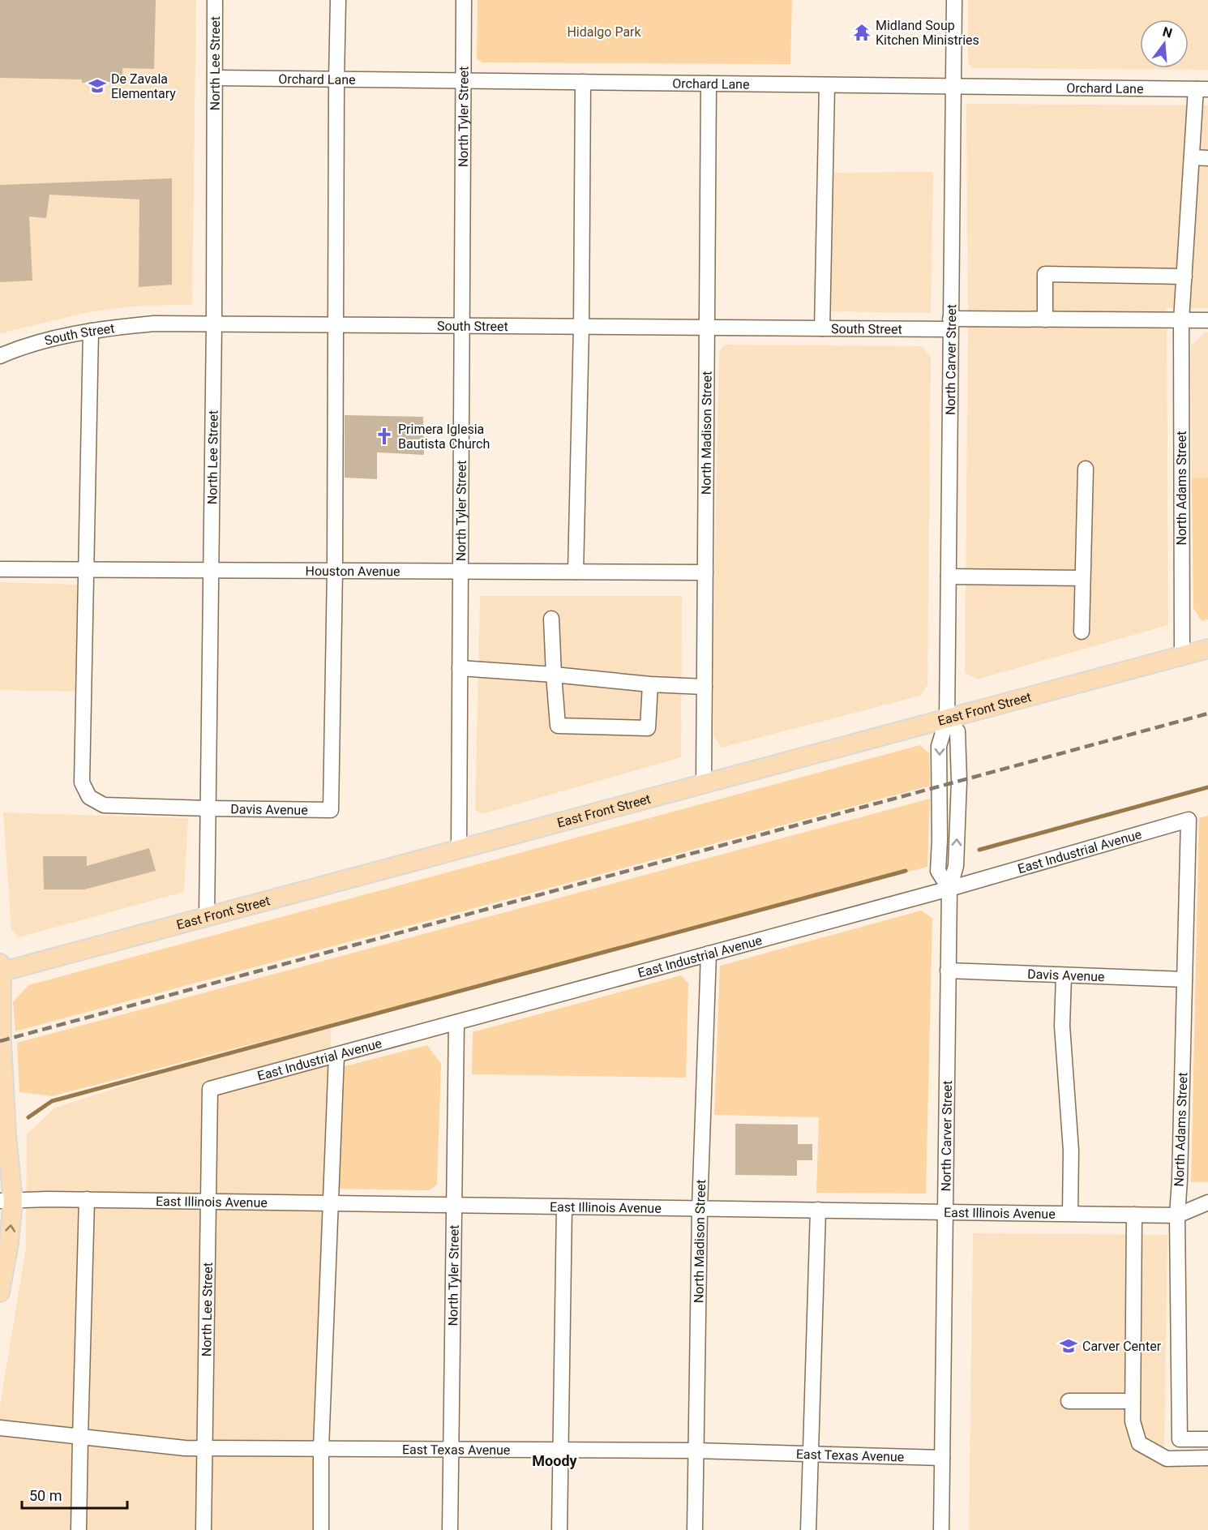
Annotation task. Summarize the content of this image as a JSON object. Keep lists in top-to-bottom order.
{
  "streets": {
    "main road": ["East Front Street"],
    "street": [
      "North Lee Street",
      "Orchard Lane",
      "North Tyler Street",
      "South Street",
      "North Carver Street",
      "North Madison Street",
      "North Adams Street",
      "Houston Avenue",
      "Davis Avenue",
      "East Industrial Avenue",
      "East Illinois Avenue",
      "East Texas Avenue"
    ]
  },
  "crossings": [
    ["North Lee Street", "Orchard Lane"],
    ["North Lee Street", "South Street"],
    ["North Lee Street", "Houston Avenue"],
    ["North Lee Street", "East Front Street"],
    ["North Lee Street", "Davis Avenue"],
    ["North Lee Street", "East Industrial Avenue"],
    ["North Lee Street", "East Illinois Avenue"],
    ["North Lee Street", "East Texas Avenue"],
    ["Orchard Lane", "North Tyler Street"],
    ["Orchard Lane", "North Carver Street"],
    ["Orchard Lane", "North Madison Street"],
    ["Orchard Lane", "North Adams Street"],
    ["North Tyler Street", "South Street"],
    ["North Tyler Street", "Houston Avenue"],
    ["North Tyler Street", "East Front Street"],
    ["North Tyler Street", "East Industrial Avenue"],
    ["North Tyler Street", "East Illinois Avenue"],
    ["North Tyler Street", "East Texas Avenue"],
    ["South Street", "North Carver Street"],
    ["South Street", "North Madison Street"],
    ["South Street", "North Adams Street"],
    ["South Street", "Davis Avenue"],
    ["North Carver Street", "East Front Street"],
    ["North Carver Street", "Davis Avenue"],
    ["North Carver Street", "East Industrial Avenue"],
    ["North Carver Street", "East Illinois Avenue"],
    ["North Carver Street", "East Texas Avenue"],
    ["North Madison Street", "Houston Avenue"],
    ["North Madison Street", "East Front Street"],
    ["North Madison Street", "East Industrial Avenue"],
    ["North Madison Street", "East Illinois Avenue"],
    ["North Madison Street", "East Texas Avenue"],
    ["North Adams Street", "East Front Street"],
    ["North Adams Street", "Davis Avenue"],
    ["North Adams Street", "East Industrial Avenue"],
    ["North Adams Street", "East Illinois Avenue"],
    ["Houston Avenue", "Davis Avenue"]
  ],
  "districts": ["Moody"],
  "parks": ["Hidalgo Park"],
  "places": {
    "temple": ["Midland Soup Kitchen Ministries"],
    "school or university": ["De Zavala Elementary", "Carver Center"],
    "church": ["Primera Iglesia Bautista Church"]
  },
  "scale_bar": "50 m",
  "north": "top"
}
